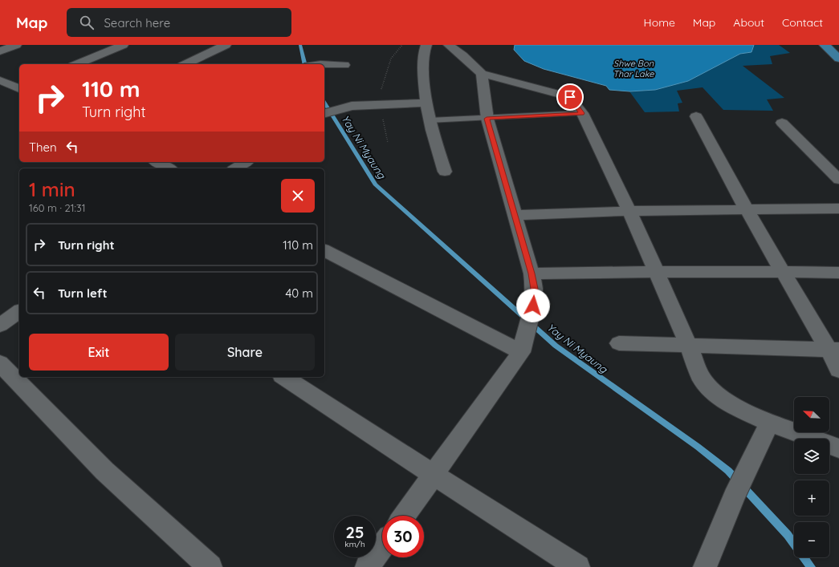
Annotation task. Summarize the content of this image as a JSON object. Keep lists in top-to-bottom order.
{
  "water": ["Shwe Bon Thar Lake", "Yay Ni Myaung"],
  "north": "top left",
  "page": {
    "header": "Map",
    "search": "Search here",
    "nav": [
      "Home",
      "Map",
      "About",
      "Contact"
    ],
    "turn": ["110 m", "Turn right"],
    "then": "Then",
    "heading": ["1 min", "160 m · 21:31"],
    "list": [
      {
        "name": "Turn right",
        "value": "110 m"
      },
      {
        "name": "Turn left",
        "value": "40 m"
      }
    ],
    "buttons": ["Exit", "Share"],
    "map_buttons": ["+", "−"],
    "speed": "25 km/h",
    "limit": "30"
  }
}
